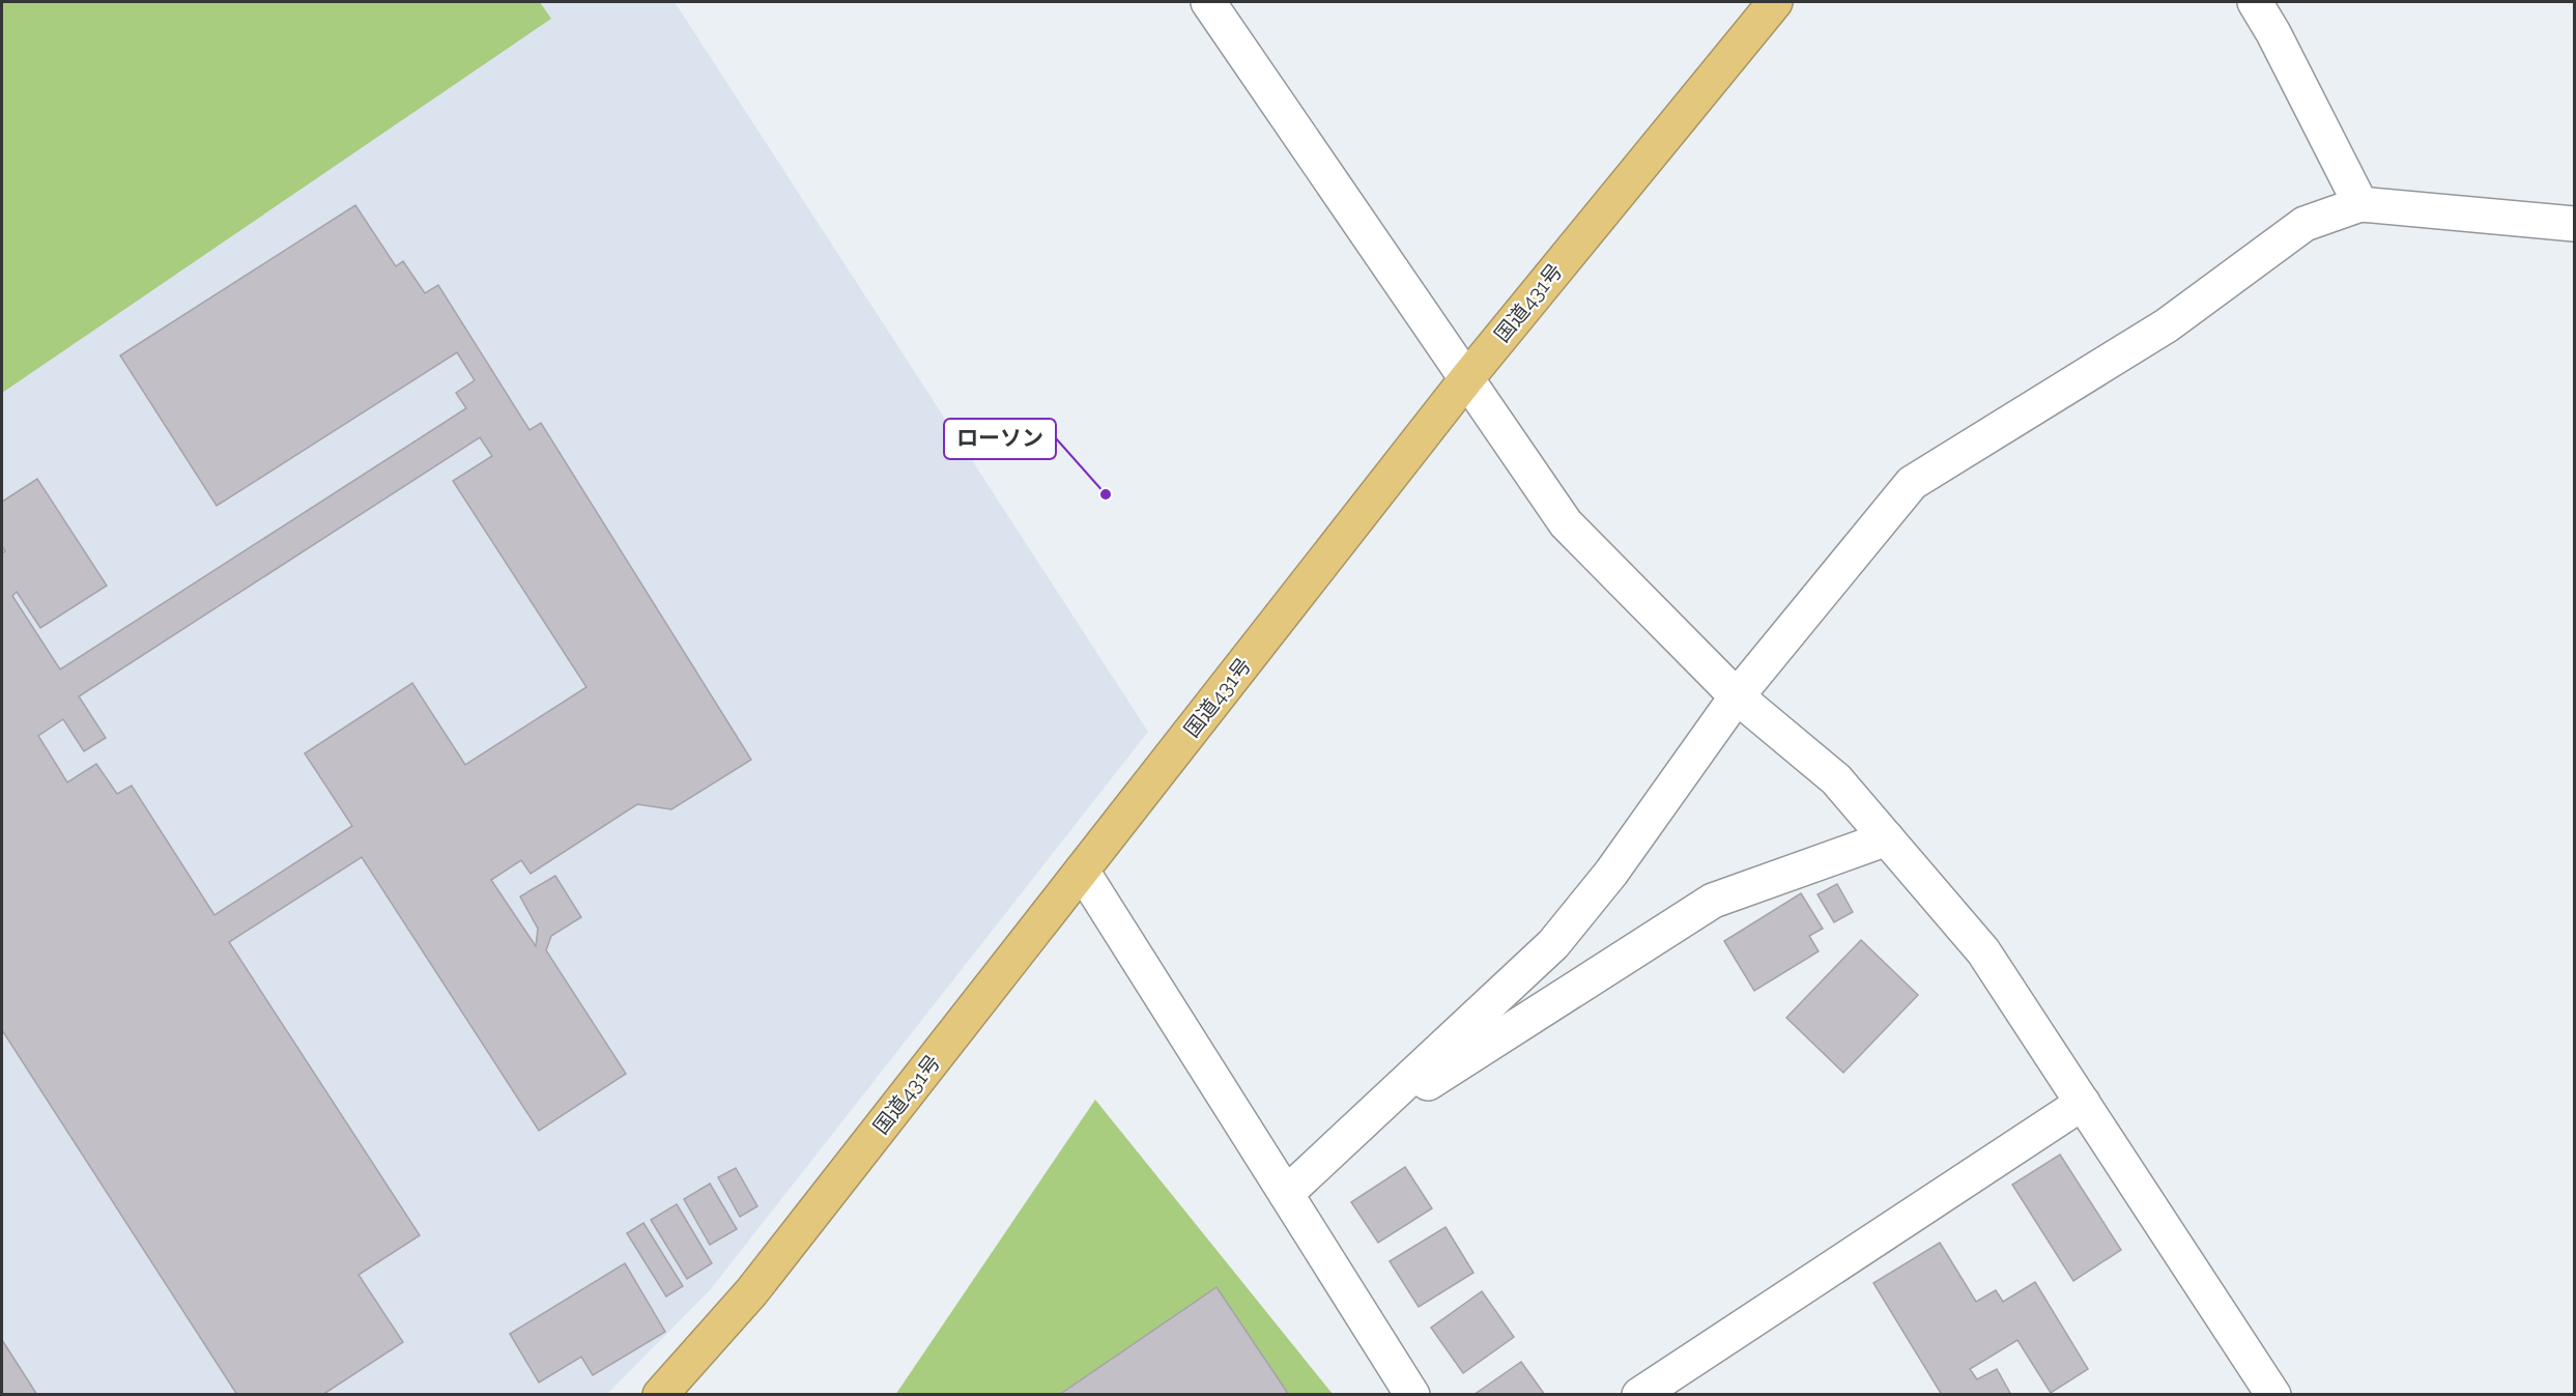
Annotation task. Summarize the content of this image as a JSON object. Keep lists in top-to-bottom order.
{
  "streets": {
    "highway": ["国道431号"]
  },
  "places": ["ローソン"]
}
